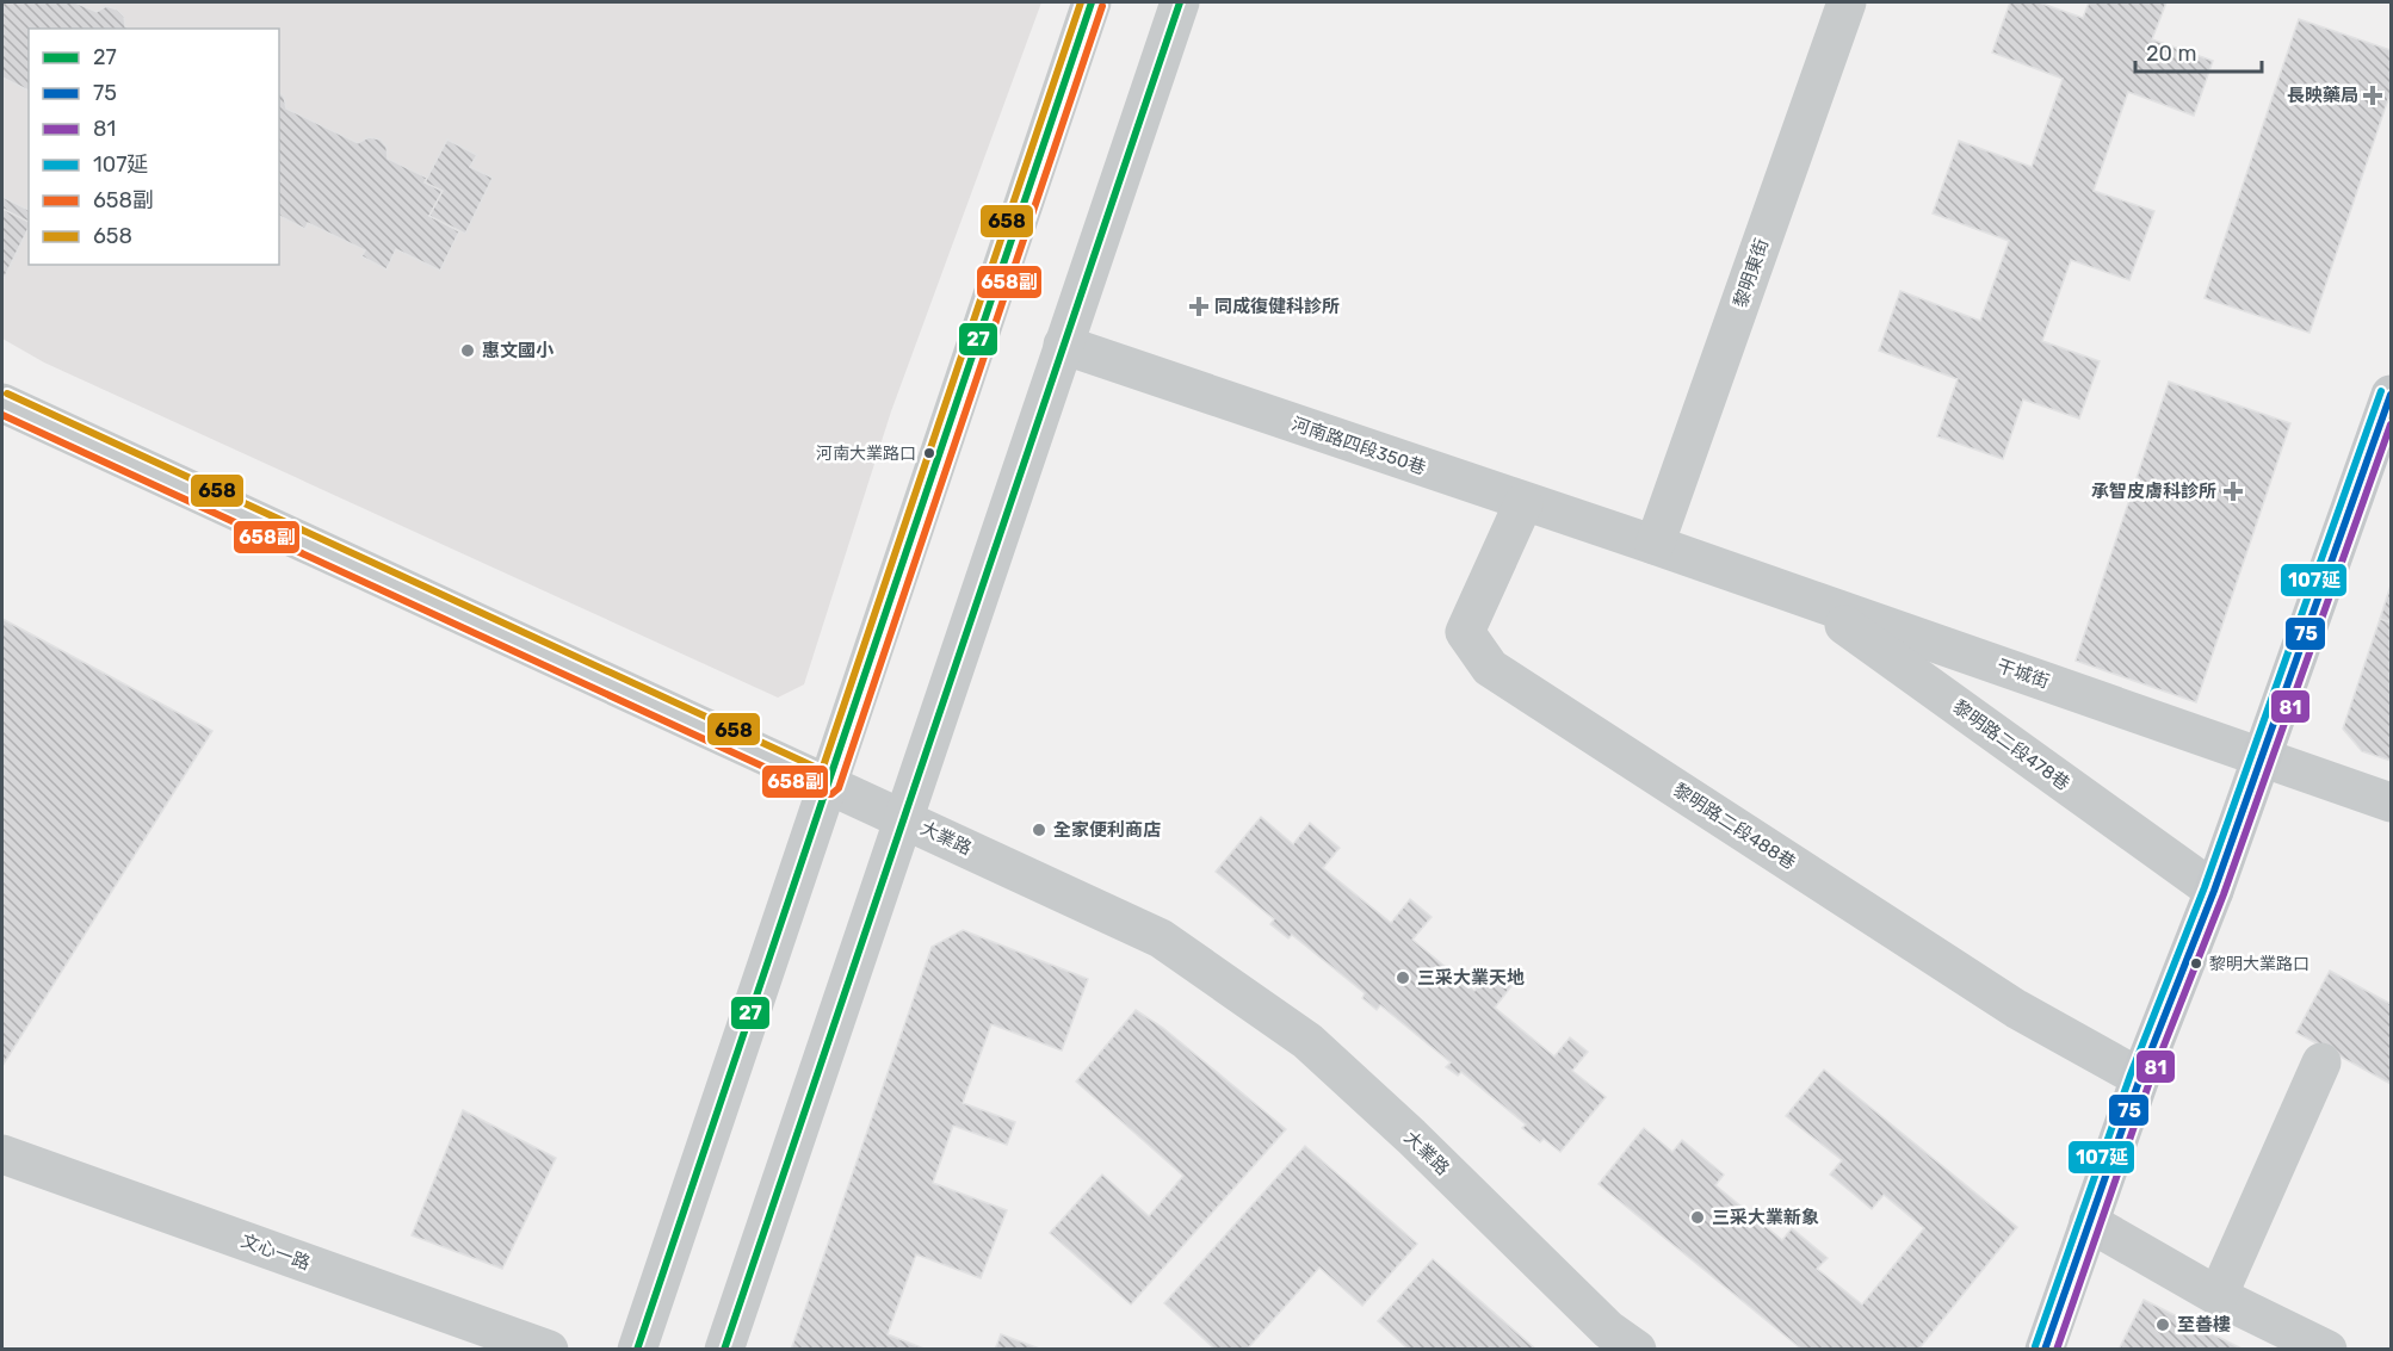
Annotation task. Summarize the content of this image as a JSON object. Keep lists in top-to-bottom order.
{
  "streets": {
    "street": [
      "黎明東街",
      "河南路四段350巷",
      "干城街",
      "黎明路二段478巷",
      "黎明路二段488巷",
      "大業路",
      "文心一路"
    ]
  },
  "crossings": [
    ["黎明東街", "河南路四段350巷"],
    ["黎明東街", "干城街"],
    ["河南路四段350巷", "干城街"],
    ["河南路四段350巷", "黎明路二段488巷"],
    ["干城街", "黎明路二段478巷"]
  ],
  "places": {
    "health": ["長映藥局", "同成復健科診所", "承智皮膚科診所"],
    "other": [
      "惠文國小",
      "河南大業路口",
      "全家便利商店",
      "黎明大業路口",
      "三采大業天地",
      "三采大業新象",
      "至善樓"
    ]
  },
  "lines": [
    "transit line 27",
    "transit line 658",
    "transit line 658副",
    "transit line 107延",
    "transit line 75",
    "transit line 81"
  ],
  "legend": [
    "27",
    "75",
    "81",
    "107延",
    "658副",
    "658"
  ],
  "scale_bar": "20 m"
}
